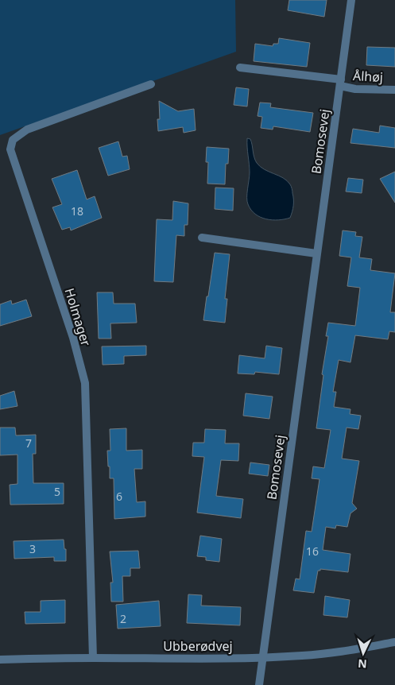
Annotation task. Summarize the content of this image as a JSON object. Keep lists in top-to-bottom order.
{
  "streets": {
    "street": [
      "Ålhøj",
      "Bomosevej",
      "Holmager",
      "Ubberødvej"
    ]
  },
  "crossings": [
    ["Ålhøj", "Bomosevej"],
    ["Bomosevej", "Ubberødvej"],
    ["Holmager", "Ubberødvej"]
  ],
  "house_numbers": [
    "18",
    "7",
    "5",
    "6",
    "3",
    "16",
    "2"
  ],
  "north": "bottom"
}
